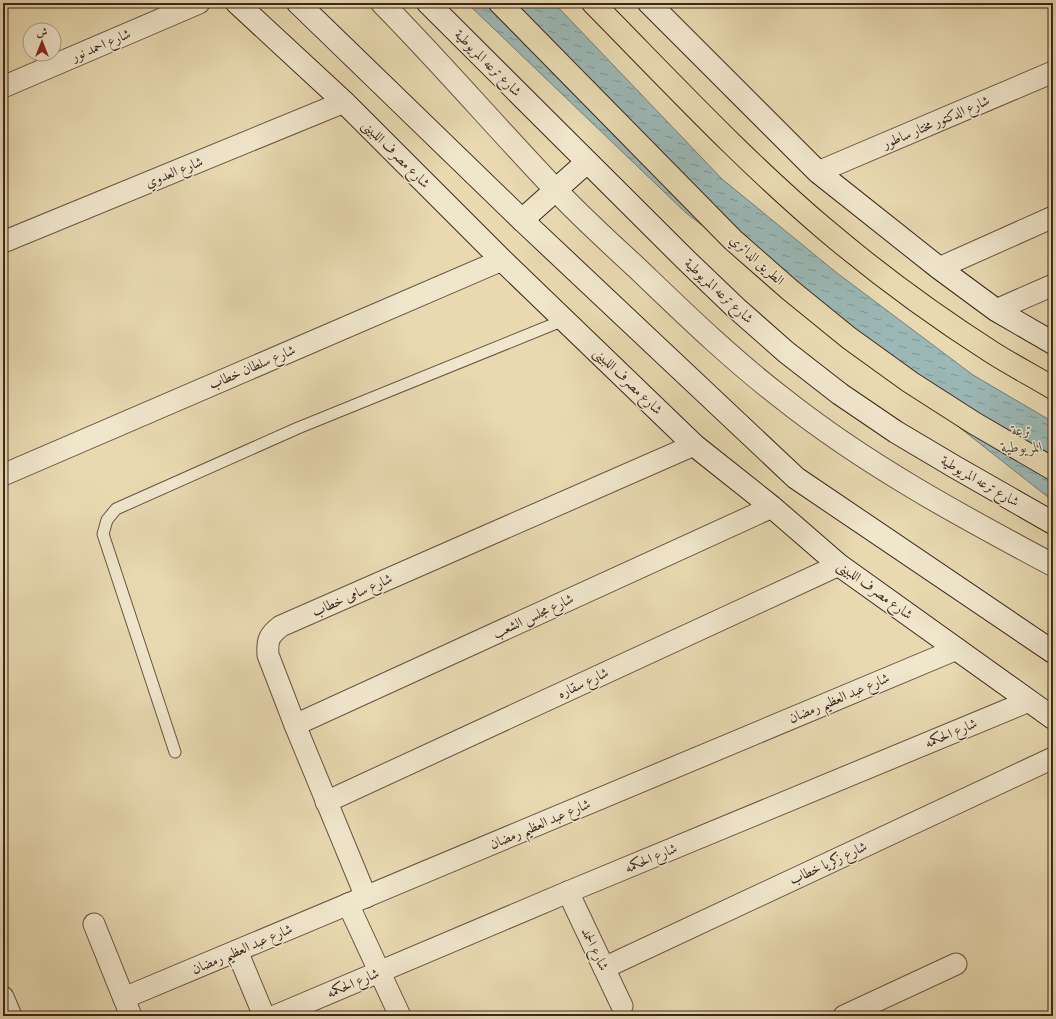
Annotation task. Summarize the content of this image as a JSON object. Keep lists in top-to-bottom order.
{
  "streets": {
    "highway": ["الطريق الدائري"],
    "main road": ["شارع ترعه المريوطية", "شارع مصرف اللبينى"],
    "street": [
      "شارع احمد نور",
      "شارع الدكتور مختار ساطور",
      "شارع العدوي",
      "شارع سلطان خطاب",
      "شارع سامى خطاب",
      "شارع مجلس الشعب",
      "شارع سقاره",
      "شارع عبد العظيم رمضان",
      "شارع الحكمه",
      "شارع زكريا خطاب",
      "شارع الحمد"
    ]
  },
  "crossings": [
    ["شارع مصرف اللبينى", "شارع العدوي"],
    ["شارع مصرف اللبينى", "شارع سلطان خطاب"],
    ["شارع مصرف اللبينى", "شارع سامى خطاب"],
    ["شارع مصرف اللبينى", "شارع مجلس الشعب"],
    ["شارع مصرف اللبينى", "شارع سقاره"],
    ["شارع مصرف اللبينى", "شارع عبد العظيم رمضان"],
    ["شارع مصرف اللبينى", "شارع الحكمه"],
    ["شارع سامى خطاب", "شارع مجلس الشعب"],
    ["شارع سامى خطاب", "شارع سقاره"],
    ["شارع سامى خطاب", "شارع عبد العظيم رمضان"],
    ["شارع سامى خطاب", "شارع الحكمه"],
    ["شارع الحكمه", "شارع الحمد"],
    ["شارع زكريا خطاب", "شارع الحمد"]
  ],
  "water": ["ترعة المريوطية"],
  "north": "top"
}
